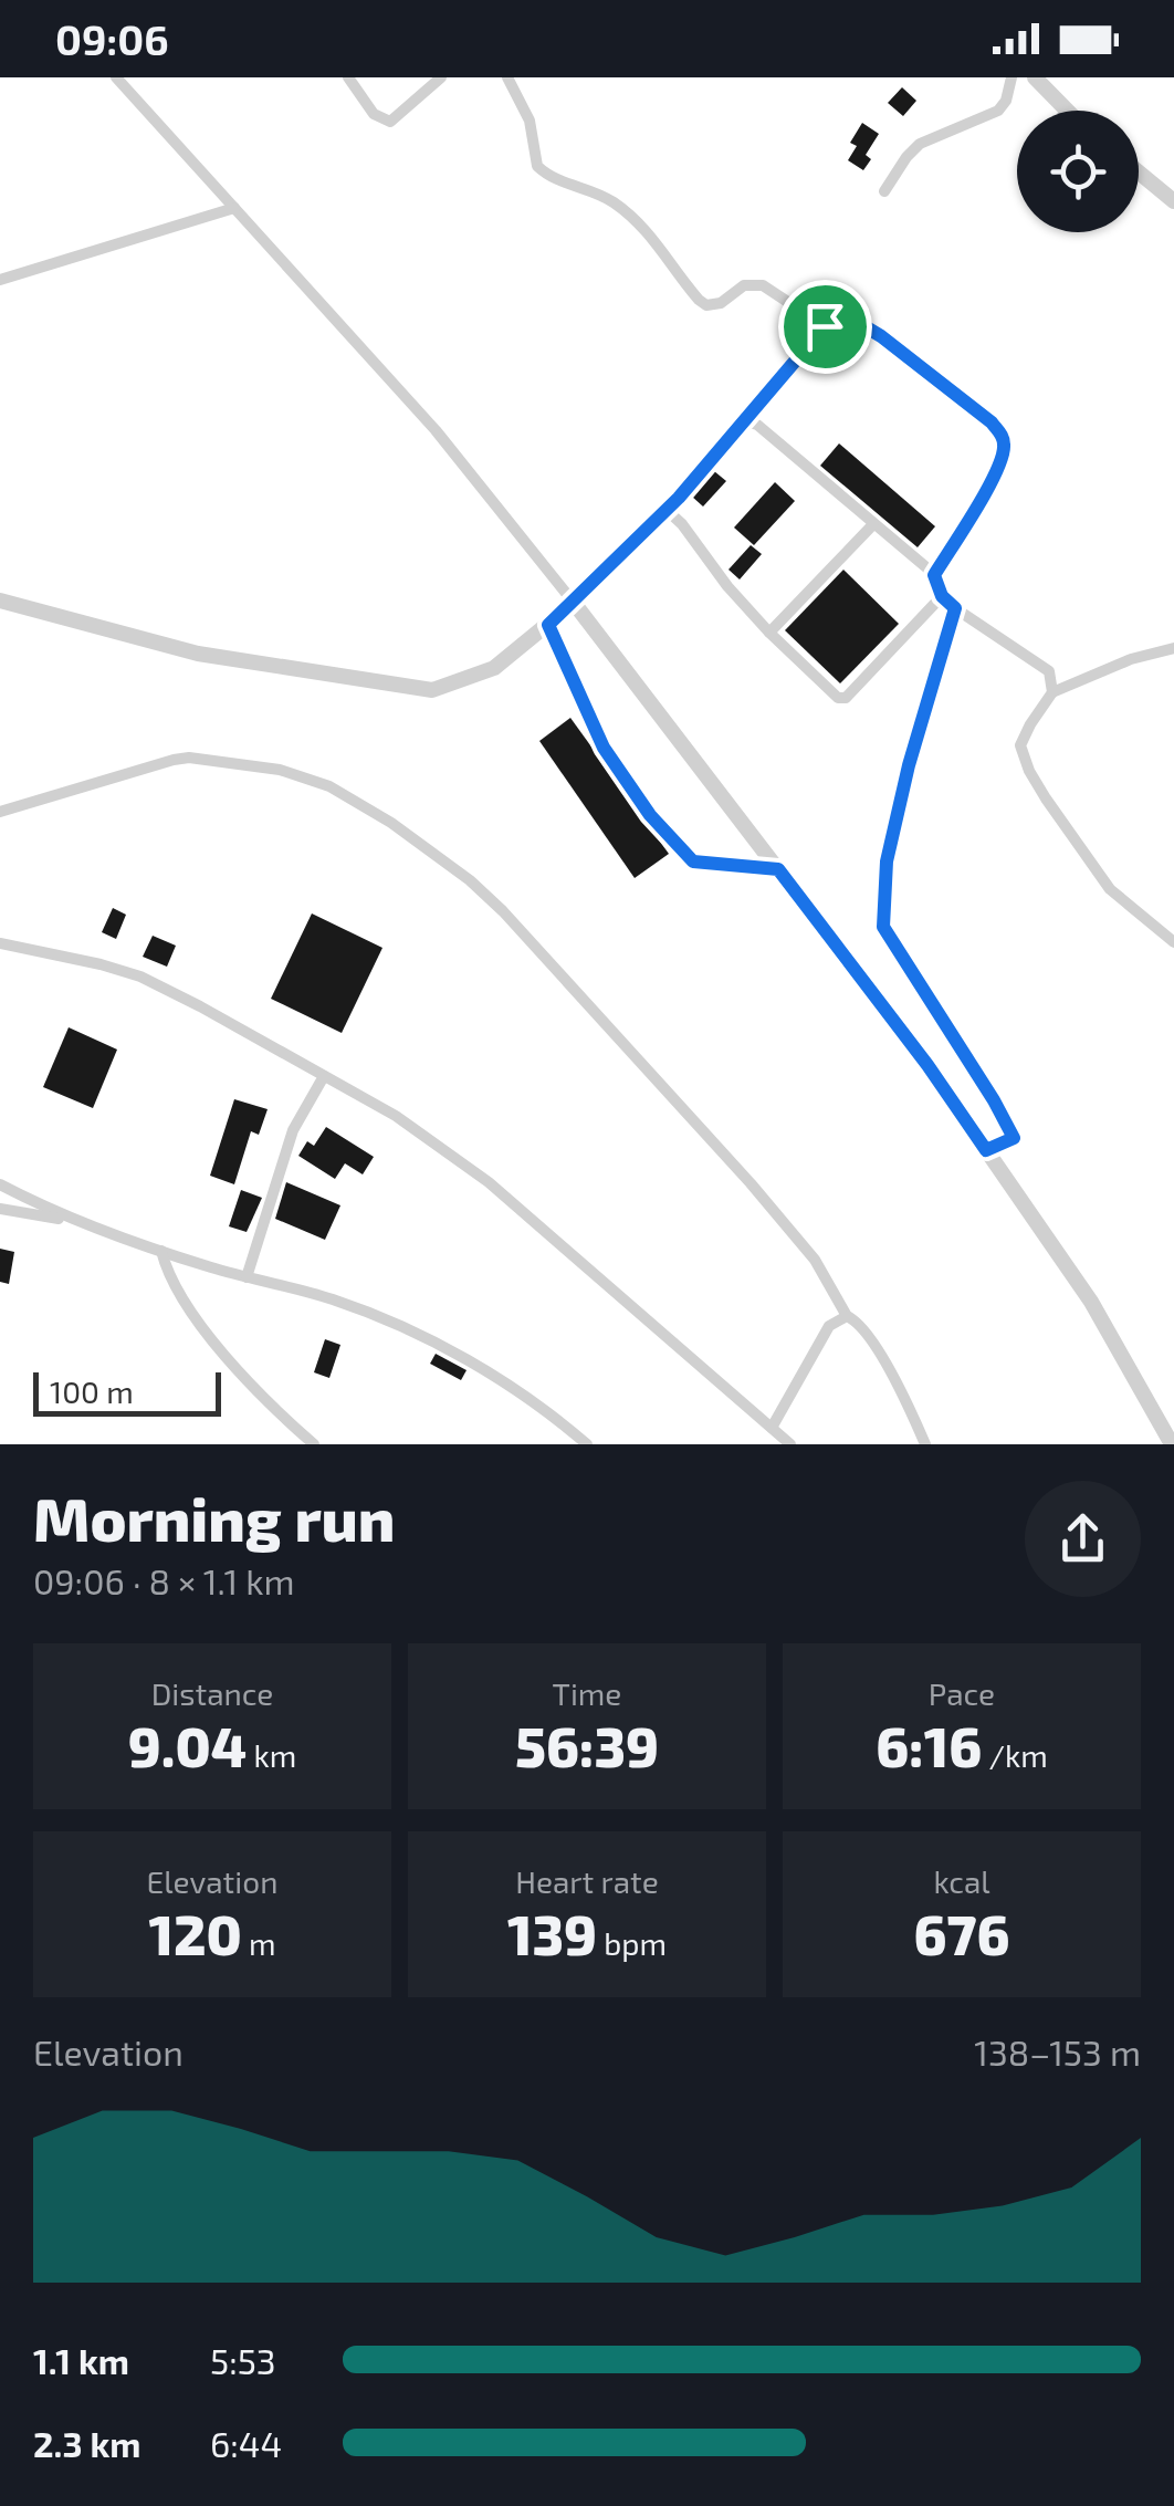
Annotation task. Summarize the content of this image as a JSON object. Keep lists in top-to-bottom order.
{
  "scale_bar": "100 m",
  "page": {
    "status": "09:06",
    "scale": "100 m",
    "heading": ["Morning run", "09:06 · 8 × 1.1 km"],
    "stats": [
      ["Distance", "9.04 km"],
      ["Time", "56:39"],
      ["Pace", "6:16 /km"],
      ["Elevation", "120 m"],
      ["Heart rate", "139 bpm"],
      ["kcal", "676"]
    ],
    "chart": ["Elevation", "138–153 m"],
    "list": [
      {
        "name": "1.1 km",
        "note": "5:53"
      },
      {
        "name": "2.3 km",
        "note": "6:44"
      }
    ]
  }
}
